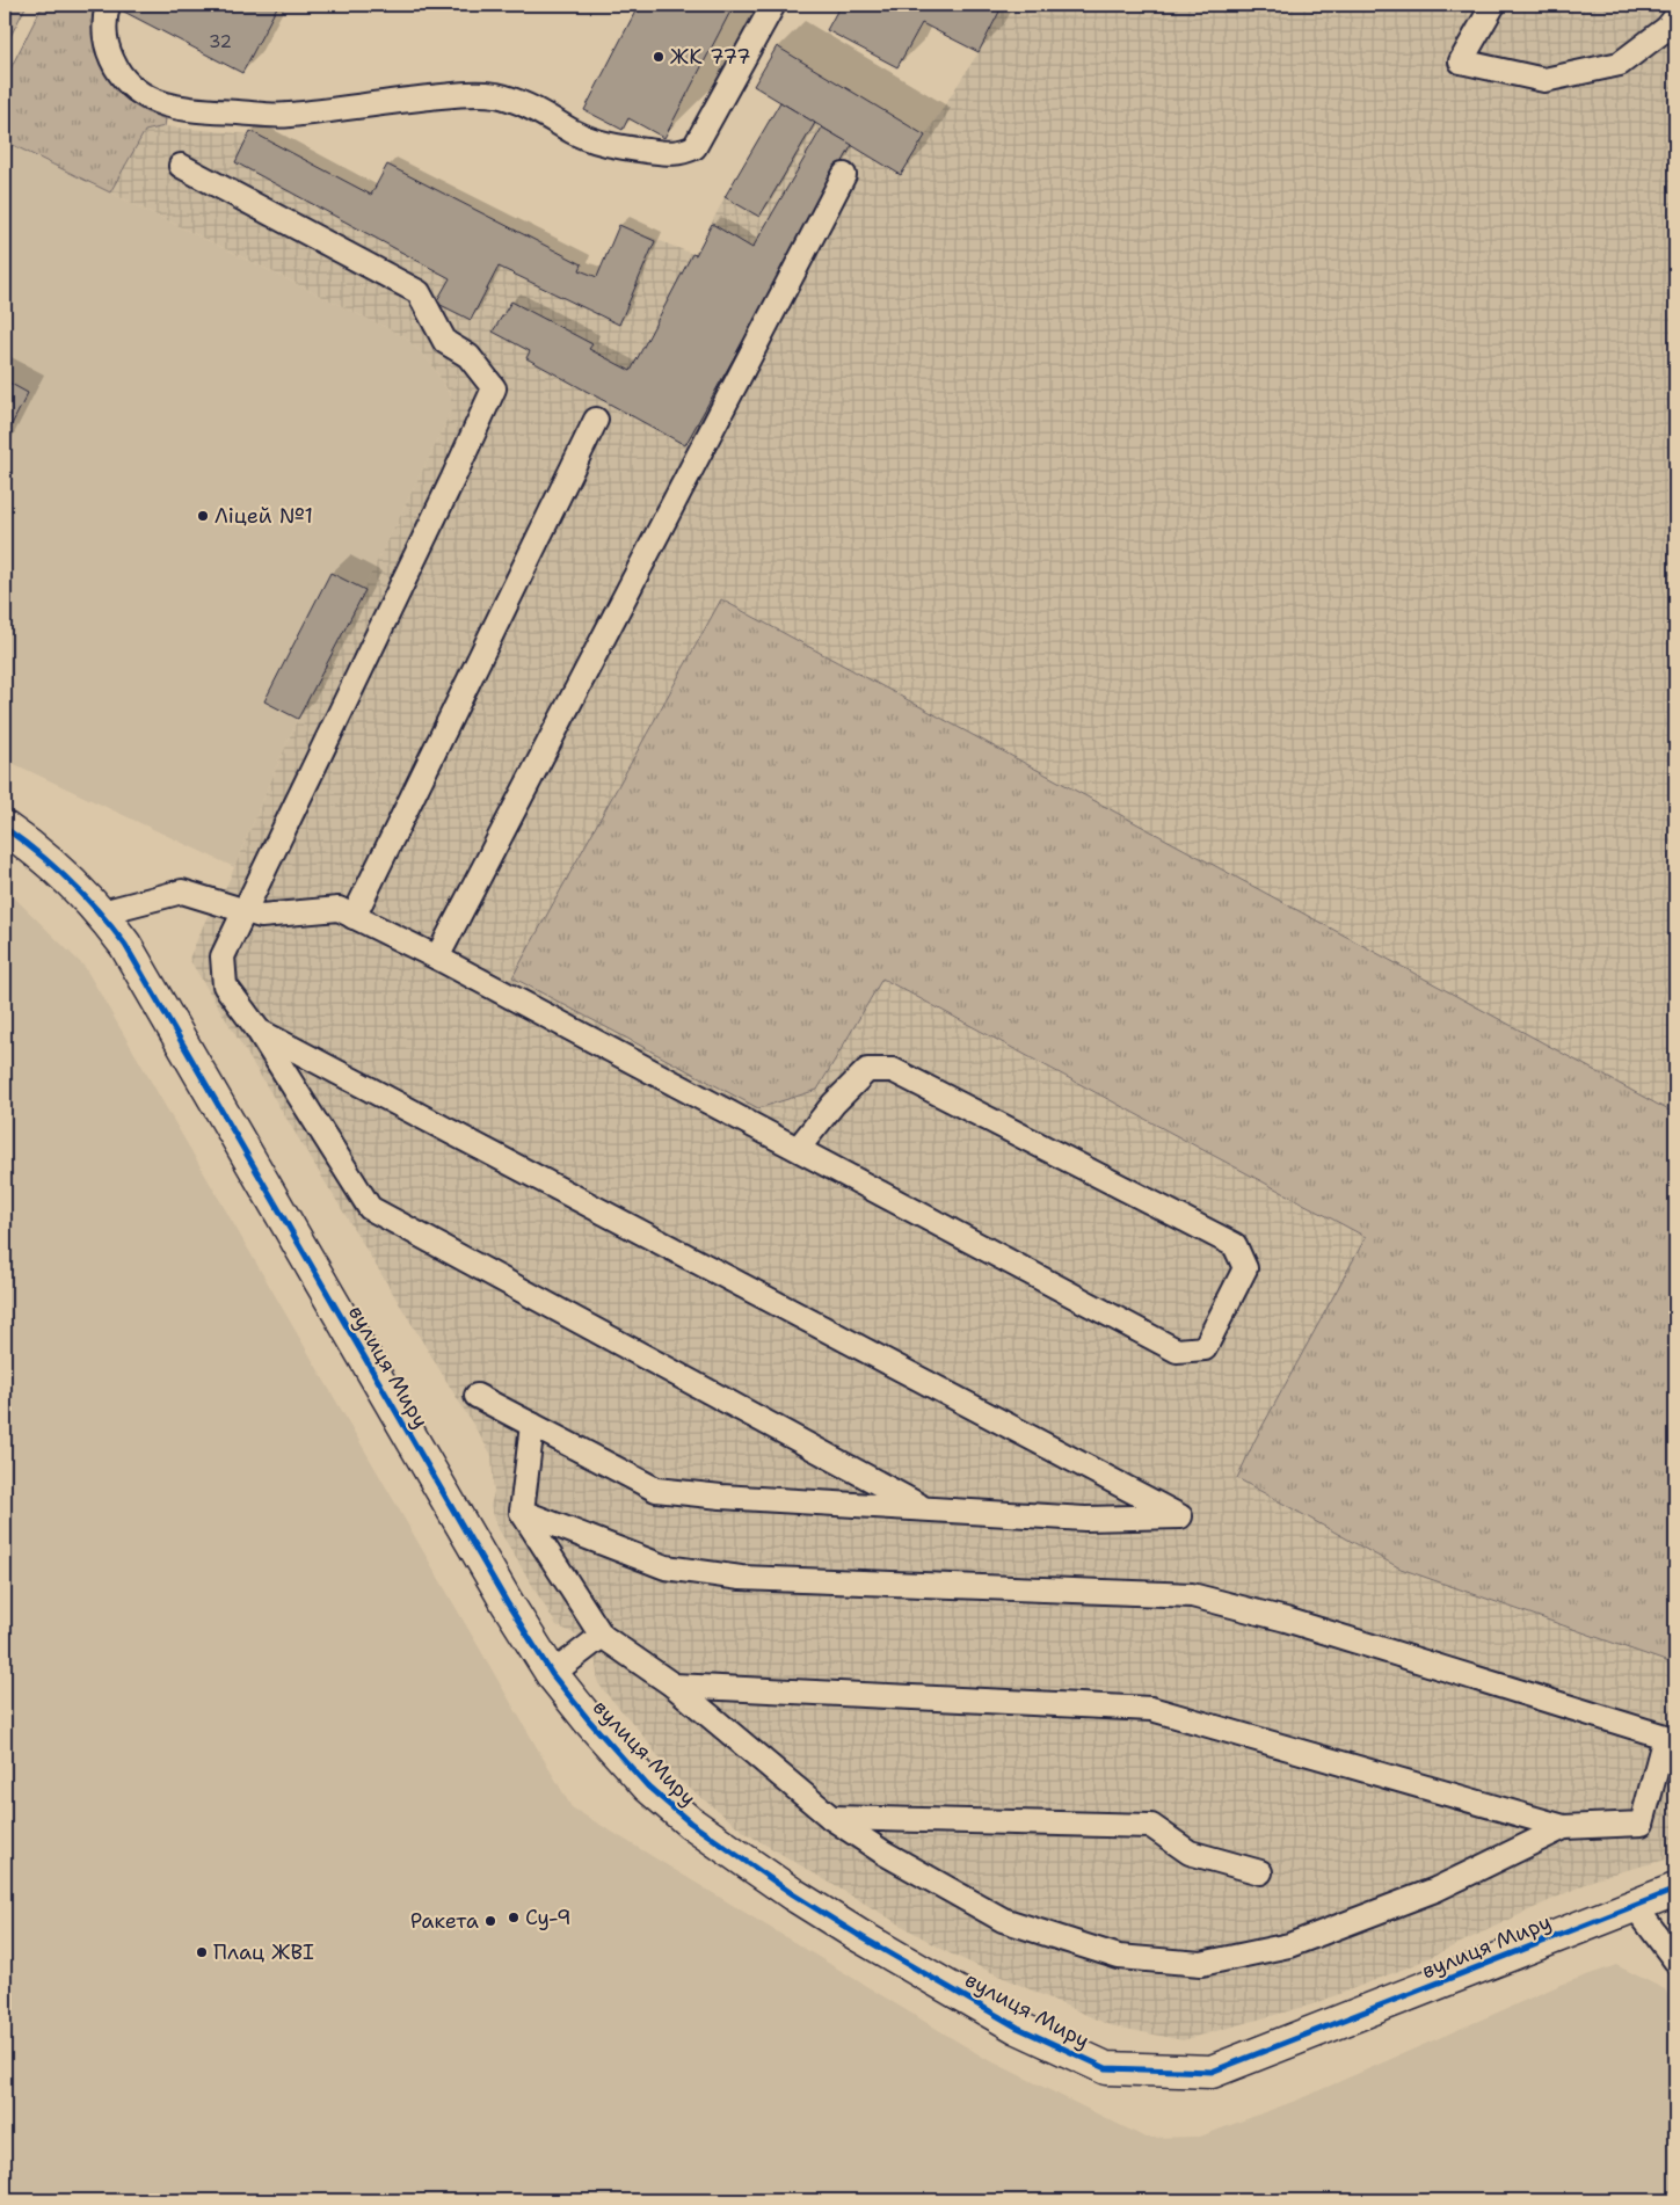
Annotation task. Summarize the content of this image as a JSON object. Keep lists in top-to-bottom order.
{
  "streets": {
    "street": ["вулиця Миру"]
  },
  "places": [
    "ЖК 777",
    "Ліцей №1",
    "Су-9",
    "Ракета",
    "Плац ЖВІ"
  ],
  "house_numbers": ["32"]
}
